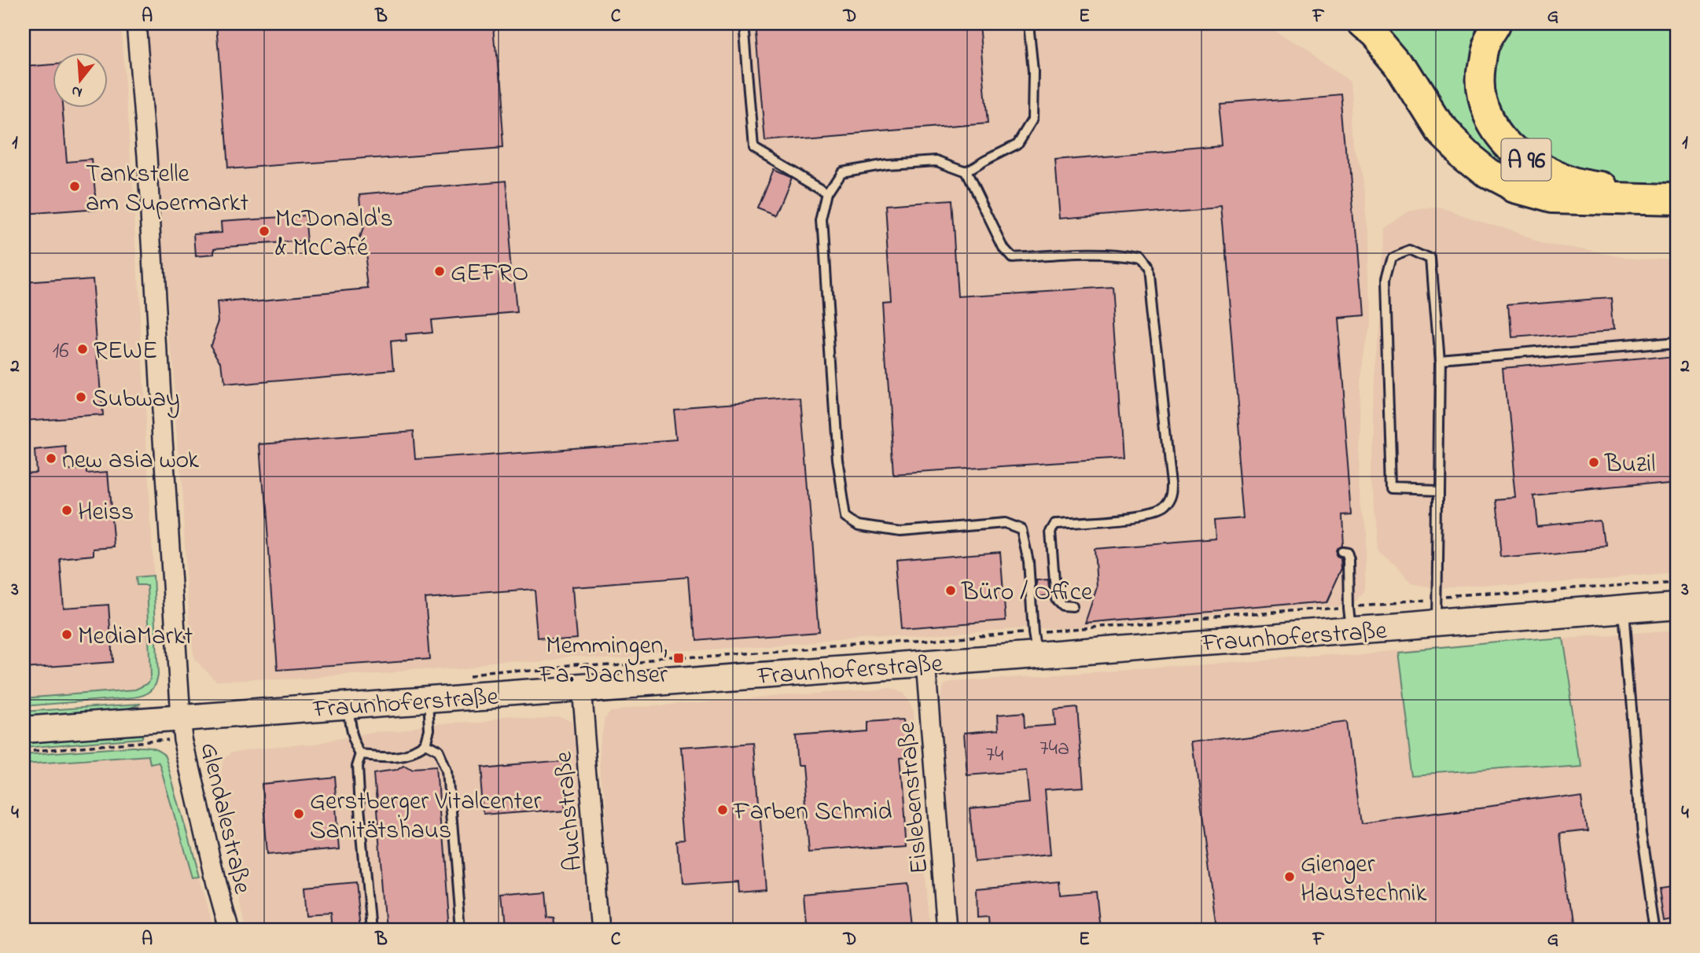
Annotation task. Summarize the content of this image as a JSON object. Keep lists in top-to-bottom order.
{
  "streets": {
    "highway": ["A 96"],
    "street": [
      "Fraunhoferstraße",
      "Eislebenstraße",
      "Auchstraße",
      "Glendalestraße"
    ]
  },
  "crossings": [
    ["Fraunhoferstraße", "Eislebenstraße"],
    ["Fraunhoferstraße", "Auchstraße"],
    ["Fraunhoferstraße", "Glendalestraße"]
  ],
  "places": {
    "other": [
      "Tankstelle am Supermarkt",
      "McDonald's & McCafé",
      "GEFRO",
      "REWE",
      "Subway",
      "new asia wok",
      "Buzil",
      "Heiss",
      "Büro / Office",
      "MediaMarkt",
      "Farben Schmid",
      "Gerstberger Vitalcenter Sanitätshaus",
      "Gienger Haustechnik"
    ],
    "transit": ["Memmingen, Fa. Dachser"]
  },
  "house_numbers": ["16", "74a", "74"],
  "north": "bottom",
  "grid": {
    "columns": [
      "A",
      "B",
      "C",
      "D",
      "E",
      "F",
      "G"
    ],
    "rows": [
      "1",
      "2",
      "3",
      "4"
    ]
  }
}
